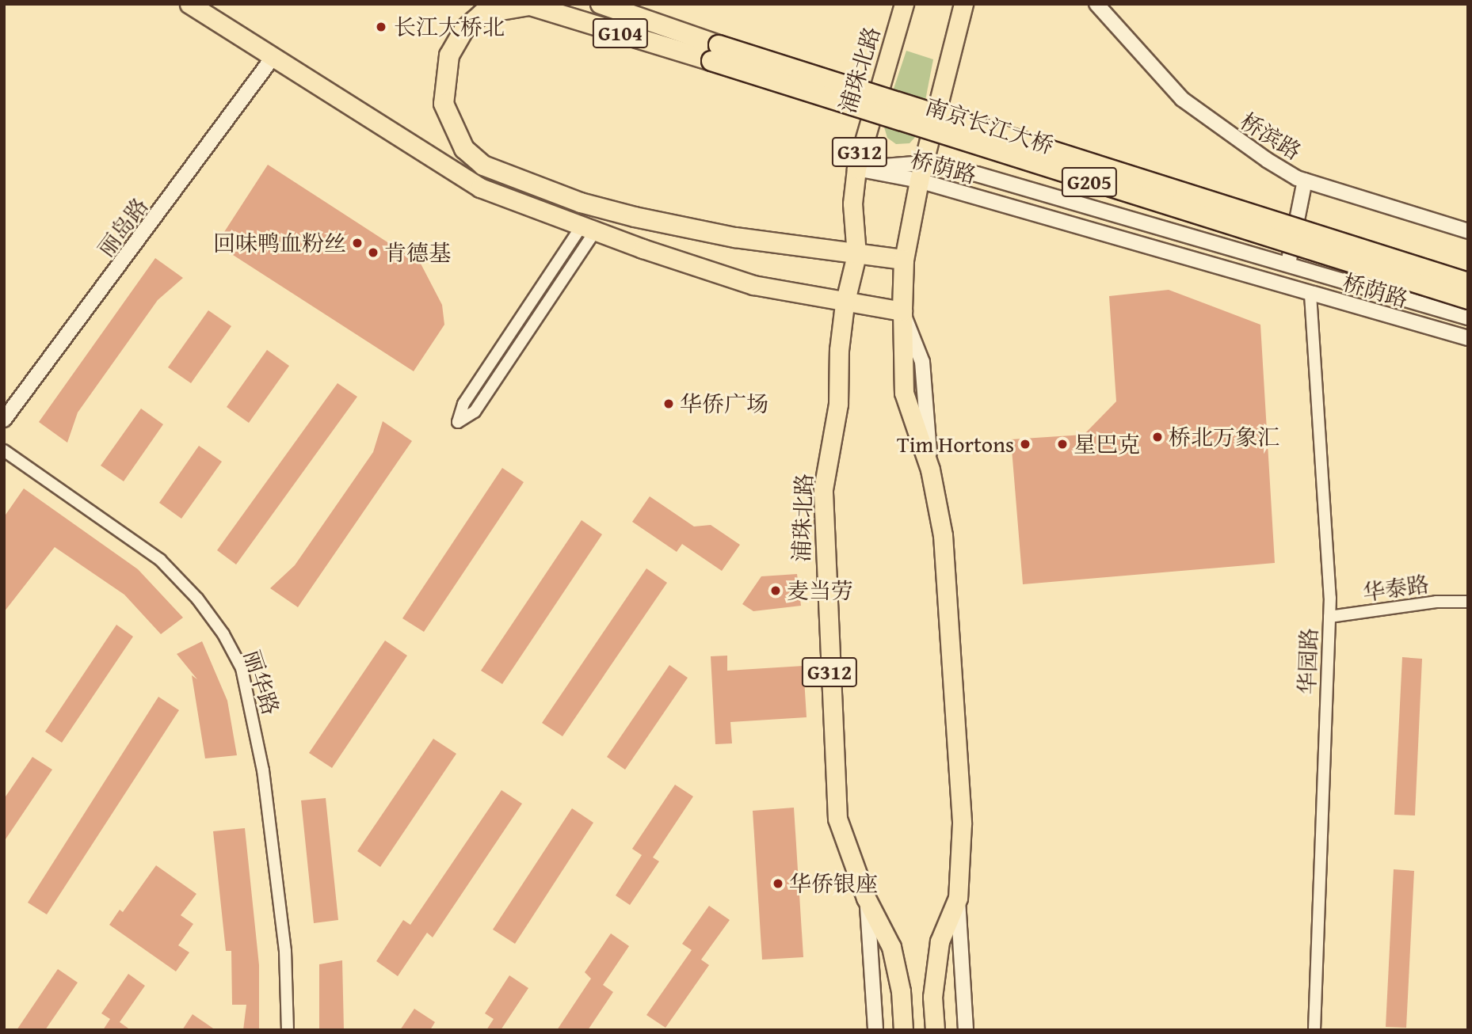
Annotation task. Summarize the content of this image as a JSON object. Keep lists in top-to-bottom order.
{
  "streets": {
    "highway": [
      "G104",
      "南京长江大桥",
      "G312",
      "G205"
    ],
    "main road": ["浦珠北路"],
    "street": [
      "桥滨路",
      "桥荫路",
      "丽岛路",
      "华泰路",
      "华园路",
      "丽华路"
    ]
  },
  "crossings": [
    ["浦珠北路", "桥荫路"],
    ["南京长江大桥", "桥荫路"],
    ["G312", "桥荫路"],
    ["桥荫路", "华园路"],
    ["华泰路", "华园路"]
  ],
  "places": [
    "长江大桥北",
    "回味鸭血粉丝",
    "肯德基",
    "华侨广场",
    "桥北万象汇",
    "Tim Hortons",
    "星巴克",
    "麦当劳",
    "华侨银座"
  ]
}
